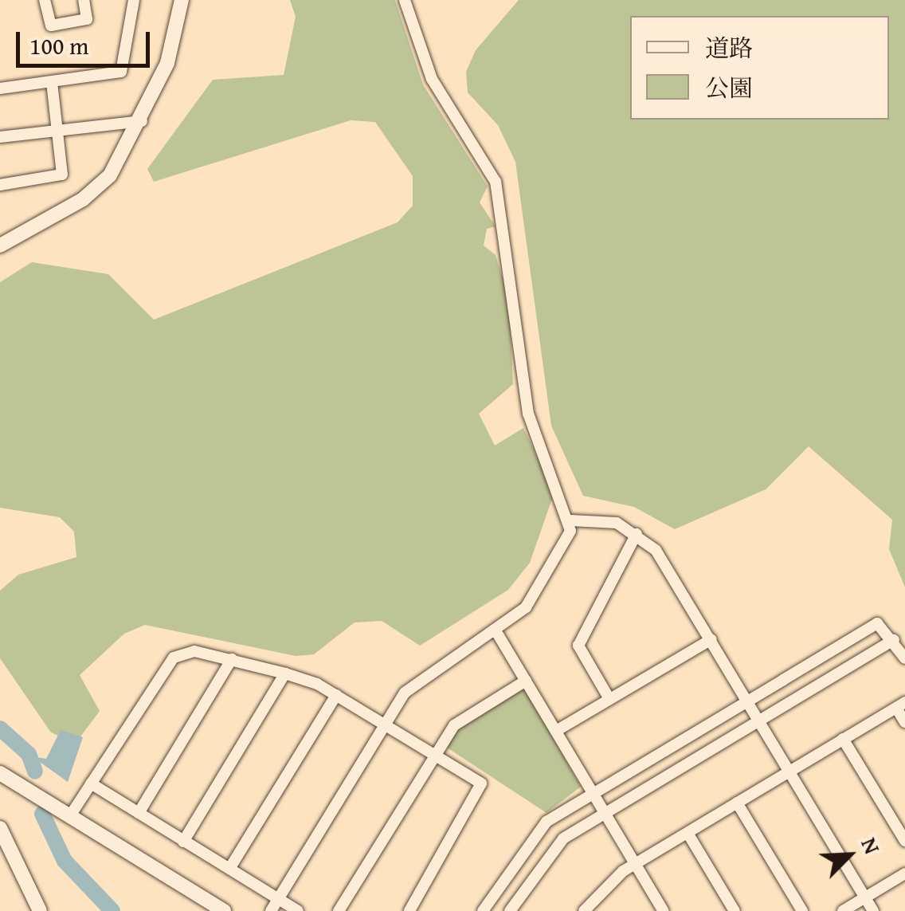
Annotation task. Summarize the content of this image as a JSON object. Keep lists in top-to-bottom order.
{
  "legend": ["道路", "公園"],
  "scale_bar": "100 m",
  "north": "top right"
}
